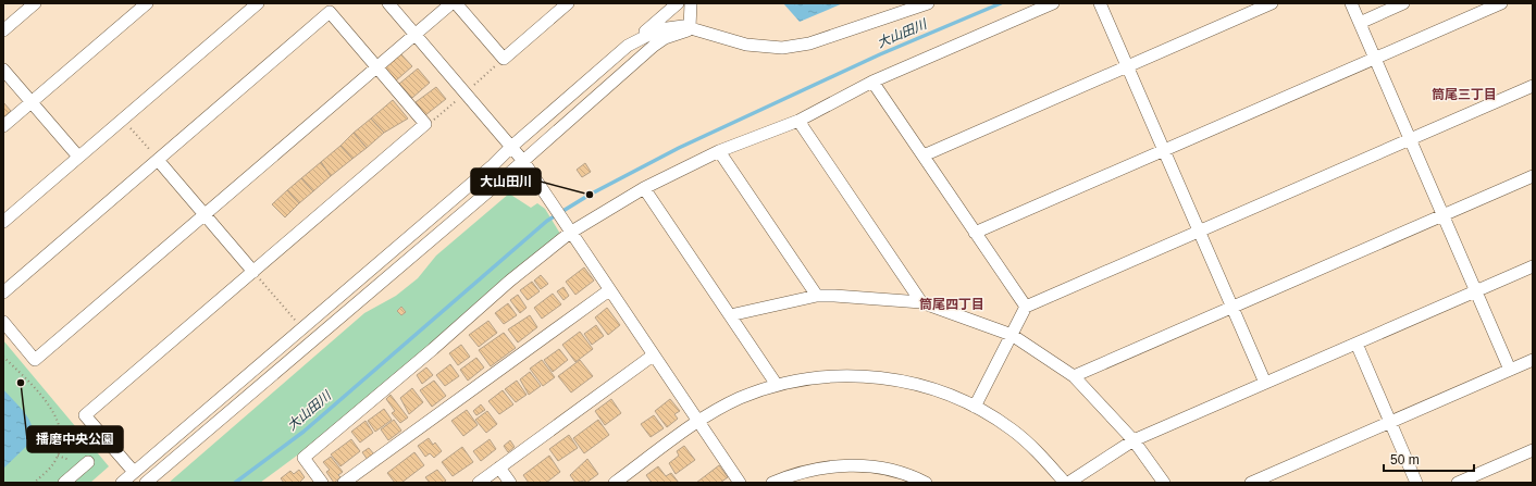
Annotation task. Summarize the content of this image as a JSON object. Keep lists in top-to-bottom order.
{
  "districts": ["筒尾三丁目", "筒尾四丁目"],
  "water": ["大山田川"],
  "places": ["大山田川", "播磨中央公園"],
  "scale_bar": "50 m"
}
